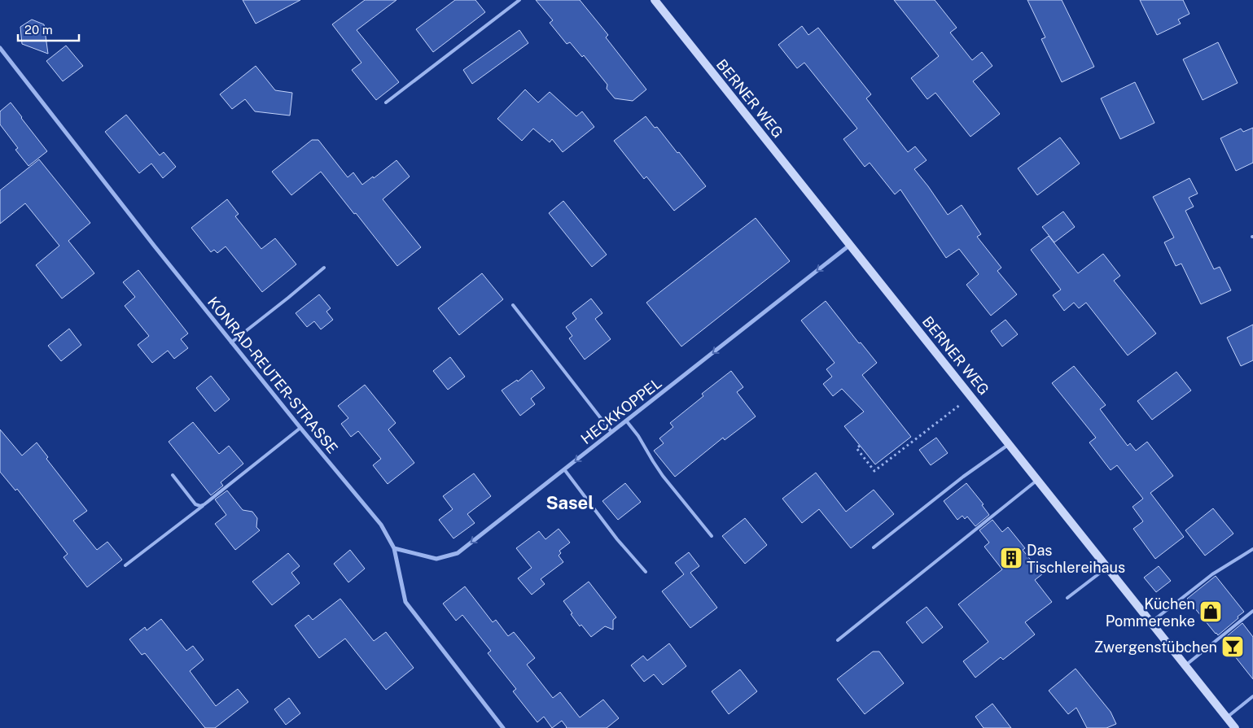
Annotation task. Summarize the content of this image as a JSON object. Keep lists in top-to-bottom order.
{
  "streets": {
    "street": ["BERNER WEG", "KONRAD-REUTER-STRASSE", "HECKKOPPEL"]
  },
  "crossings": [
    ["BERNER WEG", "HECKKOPPEL"],
    ["KONRAD-REUTER-STRASSE", "HECKKOPPEL"]
  ],
  "one_way": ["HECKKOPPEL"],
  "districts": ["Sasel"],
  "places": {
    "building": ["Das Tischlereihaus"],
    "shop": ["Küchen Pommerenke"],
    "bar": ["Zwergenstübchen"]
  },
  "scale_bar": "20 m"
}
